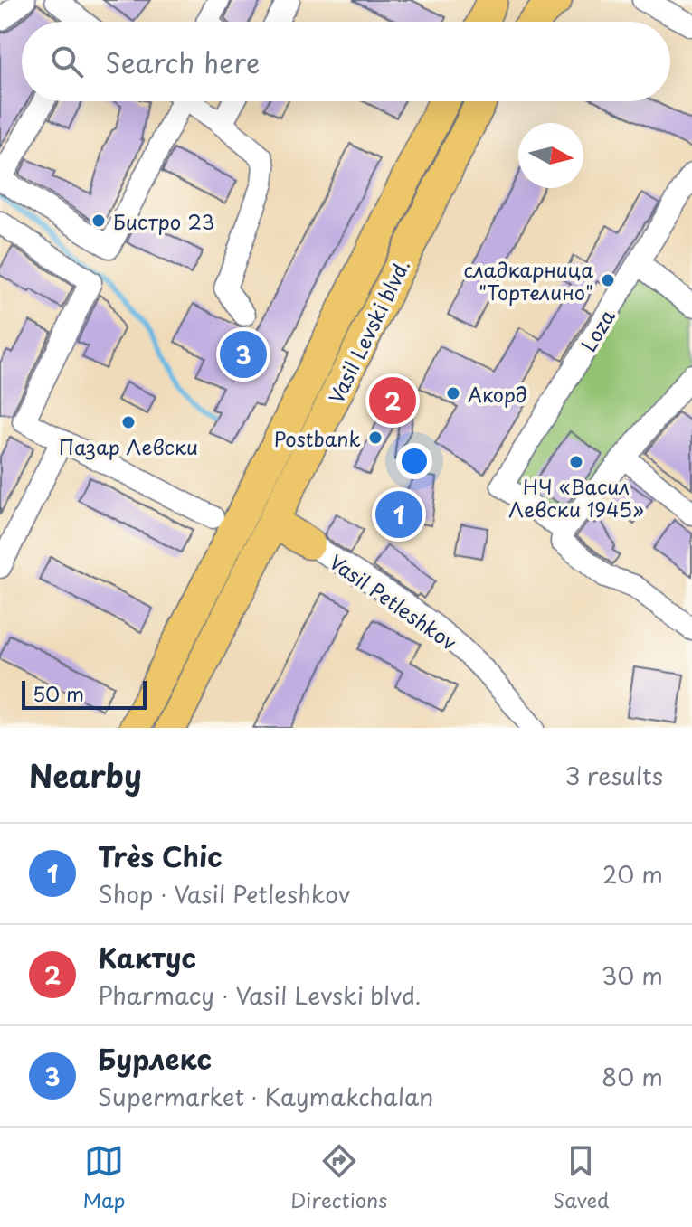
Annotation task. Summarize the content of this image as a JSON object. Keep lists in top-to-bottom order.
{
  "streets": {
    "highway": ["Vasil Levski blvd."],
    "street": ["Loza", "Vasil Petleshkov"]
  },
  "places": [
    "Бистро 23",
    "сладкарница \"Тортелино\"",
    "Акорд",
    "Пазар Левски",
    "Postbank",
    "НЧ «Васил Левски 1945»"
  ],
  "scale_bar": "50 m",
  "north": "right",
  "page": {
    "search": "Search here",
    "pins": ["3", "2", "1"],
    "scale": "50 m",
    "heading": ["Nearby", "3 results"],
    "list": [
      {
        "mark": "1",
        "name": "Très Chic",
        "note": "Shop · Vasil Petleshkov",
        "value": "20 m"
      },
      {
        "mark": "2",
        "name": "Кактус",
        "note": "Pharmacy · Vasil Levski blvd.",
        "value": "30 m"
      },
      {
        "mark": "3",
        "name": "Бурлекс",
        "note": "Supermarket · Kaymakchalan",
        "value": "80 m"
      }
    ],
    "nav": ["Map", "Directions", "Saved"]
  }
}
